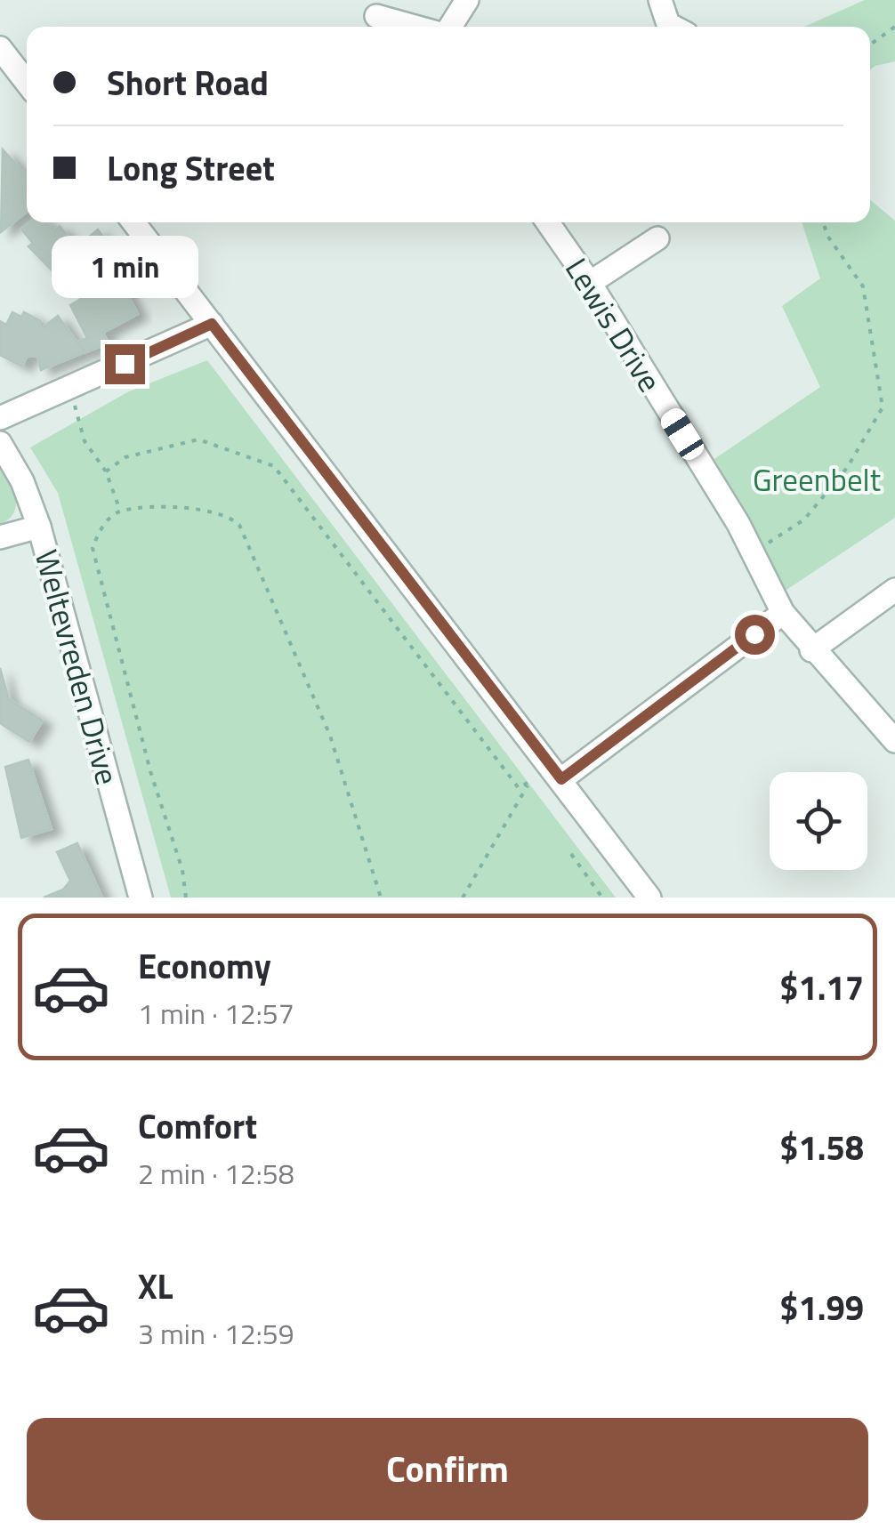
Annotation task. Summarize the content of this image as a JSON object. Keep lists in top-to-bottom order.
{
  "streets": {
    "street": ["Lewis Drive", "Weltevreden Drive"]
  },
  "parks": ["Greenbelt"],
  "page": {
    "banner": ["Short Road", "Long Street"],
    "bubble": "1 min",
    "list": [
      {
        "name": "Economy",
        "note": "1 min · 12:57",
        "value": "$1.17"
      },
      {
        "name": "Comfort",
        "note": "2 min · 12:58",
        "value": "$1.58"
      },
      {
        "name": "XL",
        "note": "3 min · 12:59",
        "value": "$1.99"
      }
    ],
    "buttons": "Confirm"
  }
}
